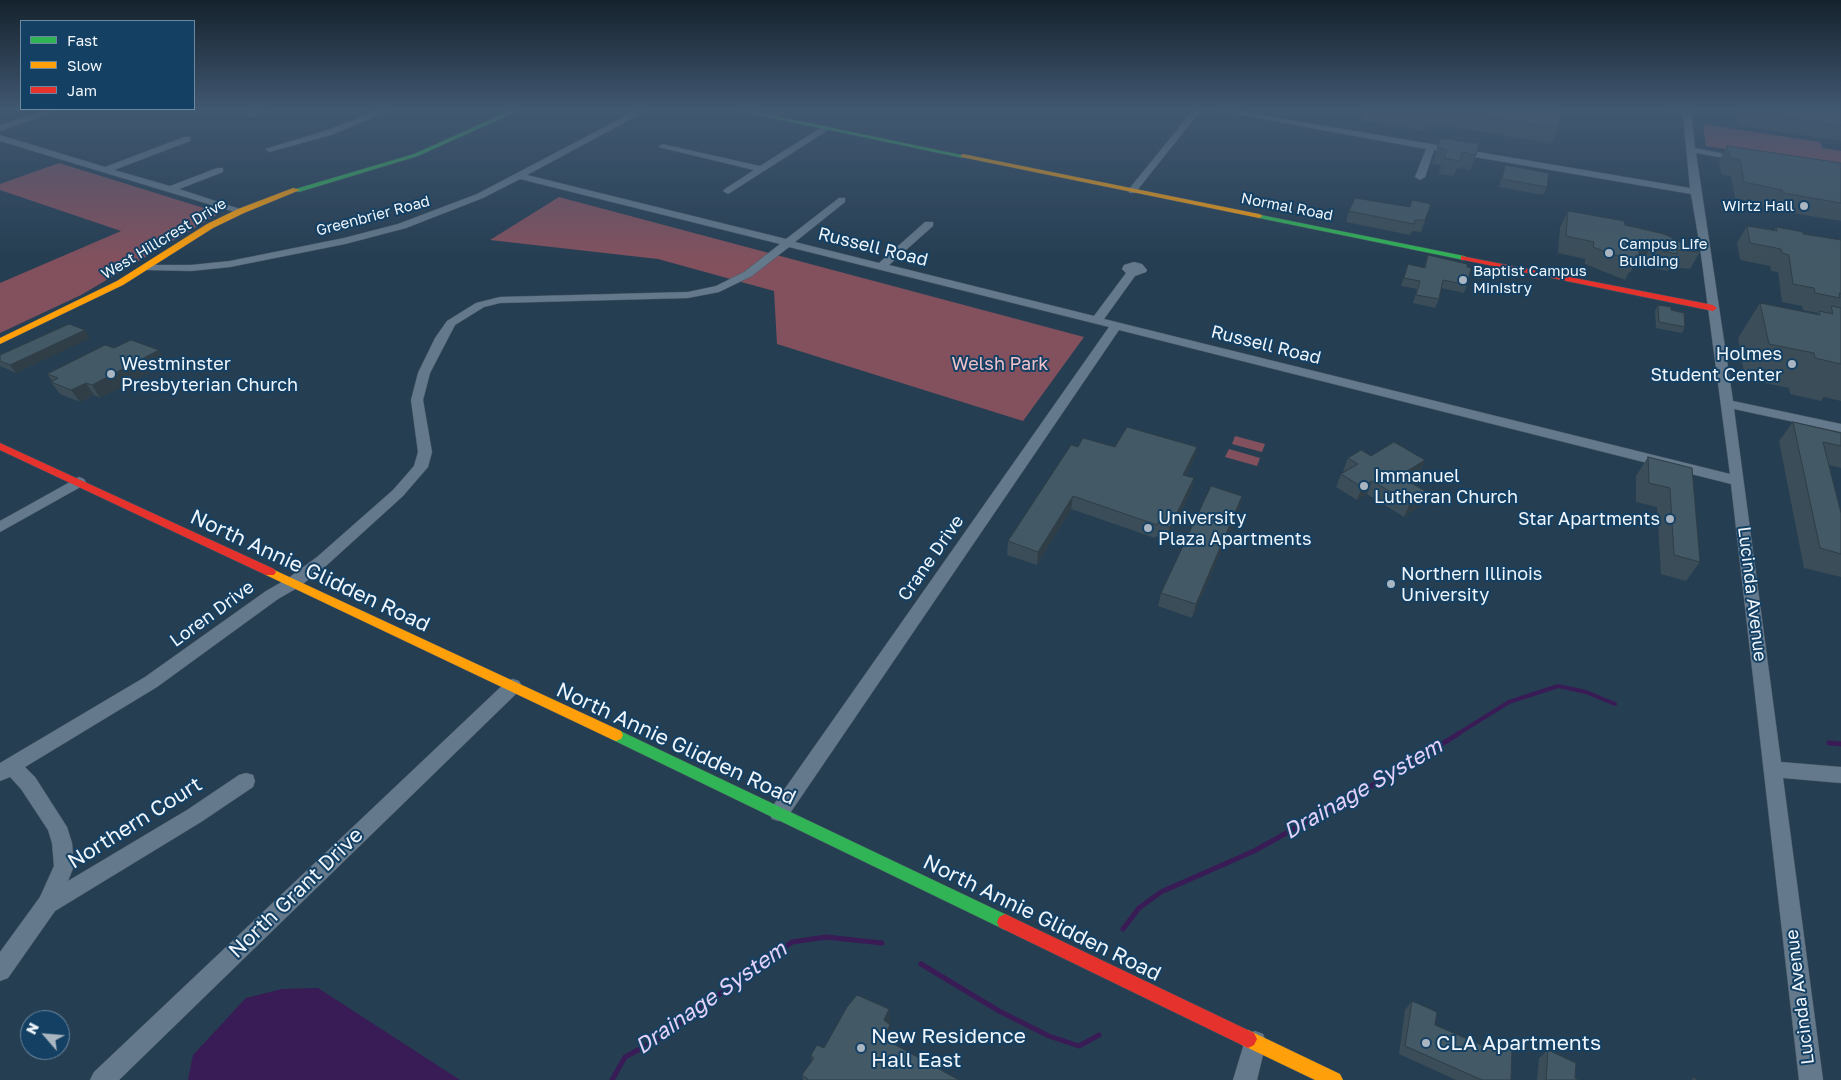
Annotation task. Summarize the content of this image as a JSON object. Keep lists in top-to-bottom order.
{
  "streets": {
    "street": [
      "Normal Road",
      "Greenbrier Road",
      "West Hillcrest Drive",
      "Russell Road",
      "Crane Drive",
      "North Annie Glidden Road",
      "Lucinda Avenue",
      "Loren Drive",
      "Northern Court",
      "North Grant Drive"
    ]
  },
  "crossings": [
    ["Normal Road", "Lucinda Avenue"],
    ["Greenbrier Road", "West Hillcrest Drive"],
    ["Greenbrier Road", "Russell Road"],
    ["Russell Road", "Crane Drive"],
    ["Russell Road", "Lucinda Avenue"],
    ["Russell Road", "Loren Drive"],
    ["Crane Drive", "North Annie Glidden Road"],
    ["North Annie Glidden Road", "Loren Drive"],
    ["North Annie Glidden Road", "North Grant Drive"]
  ],
  "water": ["Drainage System"],
  "parks": ["Welsh Park"],
  "places": [
    "Wirtz Hall",
    "Campus Life Building",
    "Baptist Campus Ministry",
    "Holmes Student Center",
    "Westminster Presbyterian Church",
    "Immanuel Lutheran Church",
    "Star Apartments",
    "University Plaza Apartments",
    "Northern Illinois University",
    "CLA Apartments",
    "New Residence Hall East"
  ],
  "legend": ["Fast", "Slow", "Jam"],
  "north": "top left"
}
